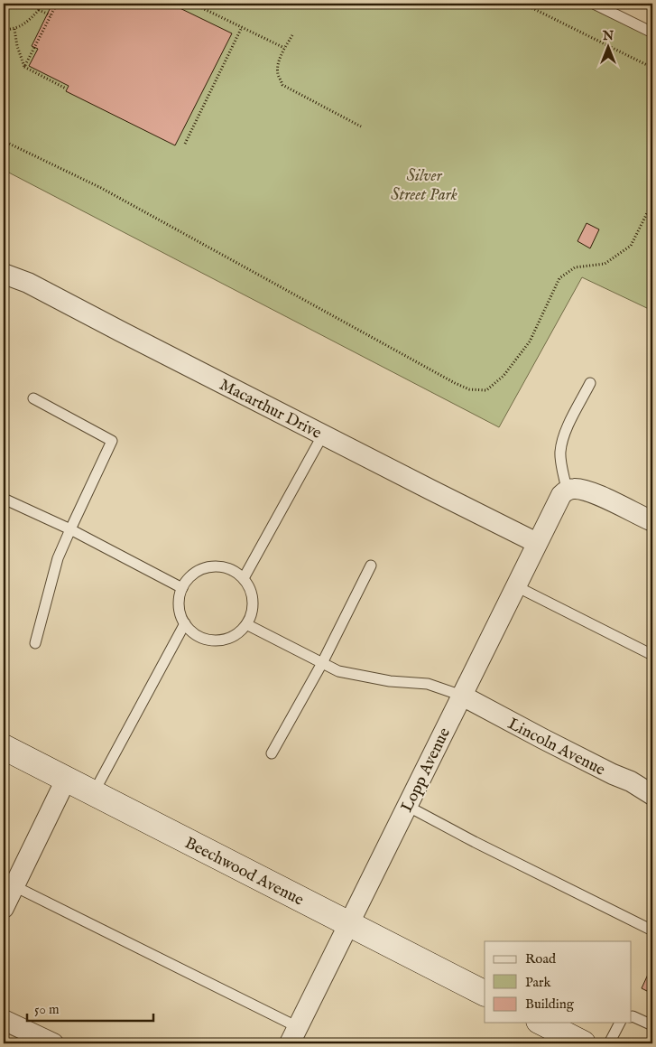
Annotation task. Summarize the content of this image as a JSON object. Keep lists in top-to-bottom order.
{
  "streets": {
    "main road": ["Beechwood Avenue"],
    "street": ["Macarthur Drive", "Lincoln Avenue", "Lopp Avenue"]
  },
  "crossings": [
    ["Macarthur Drive", "Lopp Avenue"],
    ["Lincoln Avenue", "Lopp Avenue"],
    ["Lopp Avenue", "Beechwood Avenue"]
  ],
  "parks": ["Silver Street Park"],
  "legend": ["Road", "Park", "Building"],
  "scale_bar": "50 m",
  "north": "top"
}
